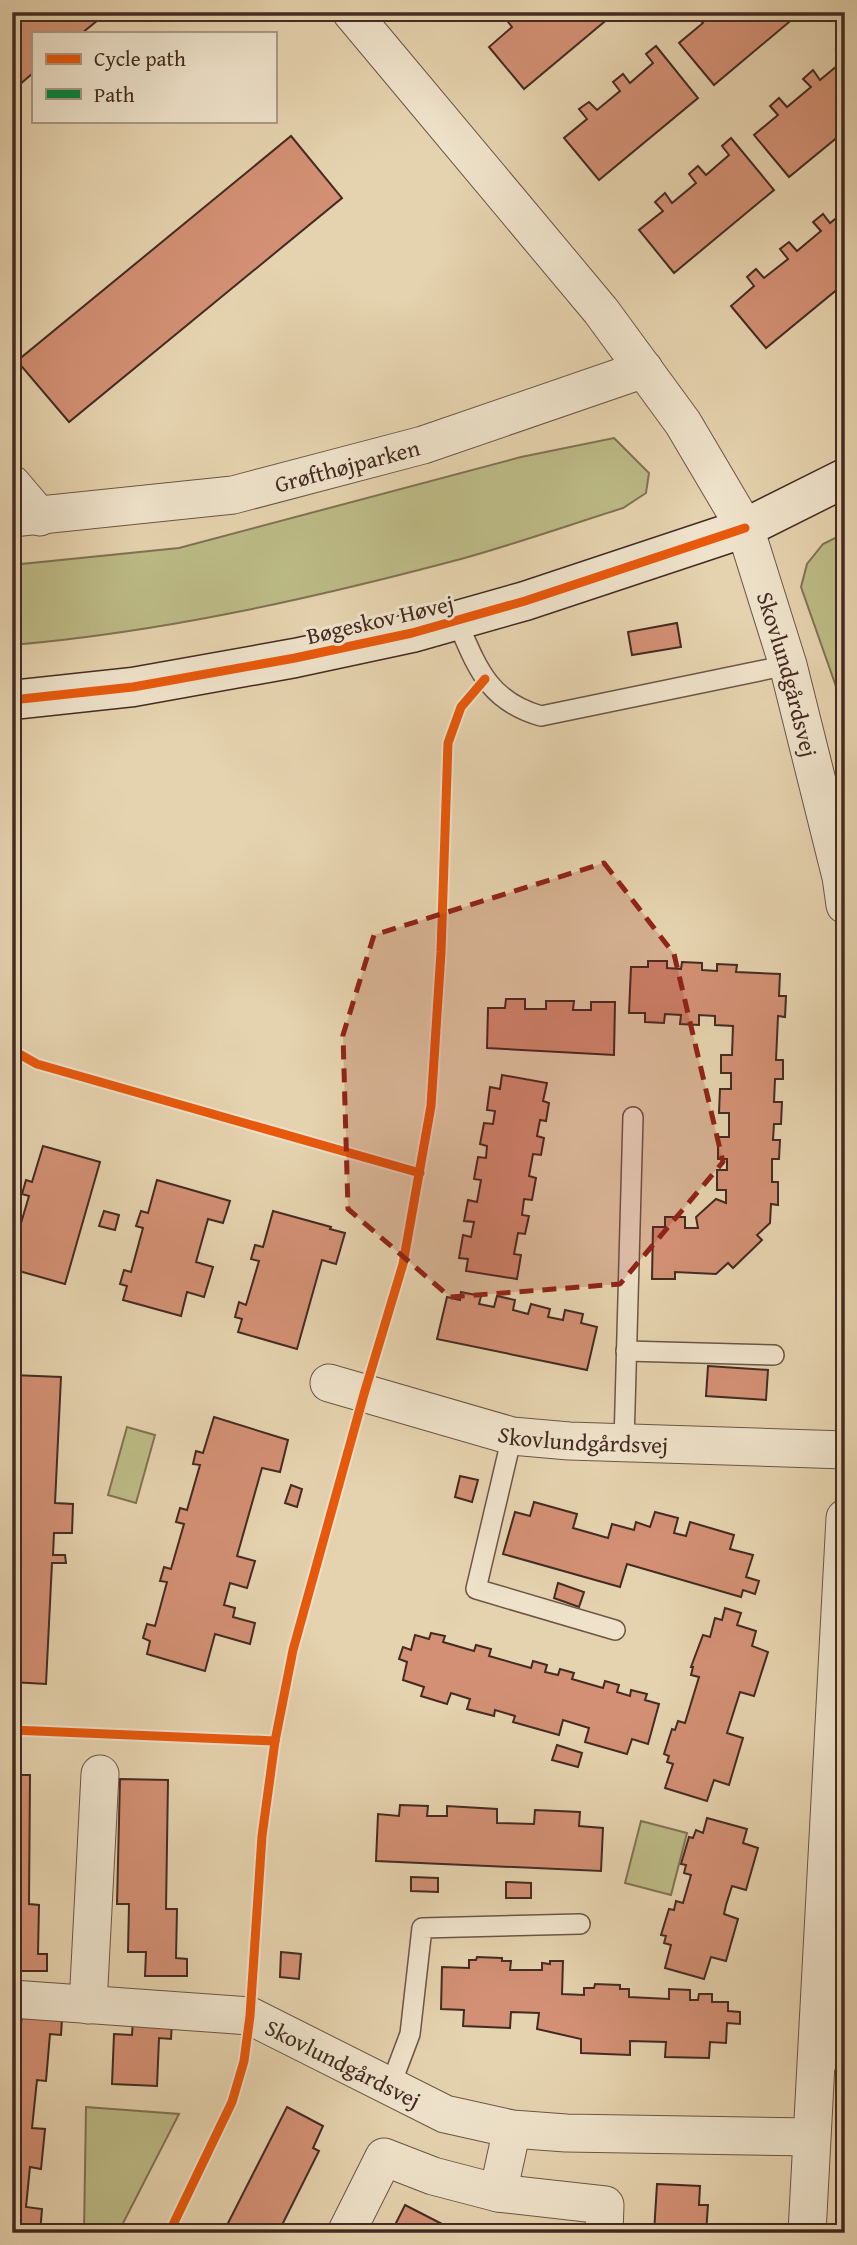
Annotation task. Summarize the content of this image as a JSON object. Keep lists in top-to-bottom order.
{
  "streets": {
    "street": ["Grøfthøjparken", "Bøgeskov Høvej", "Skovlundgårdsvej"]
  },
  "crossings": [
    ["Bøgeskov Høvej", "Skovlundgårdsvej"]
  ],
  "legend": ["Cycle path", "Path"]
}
